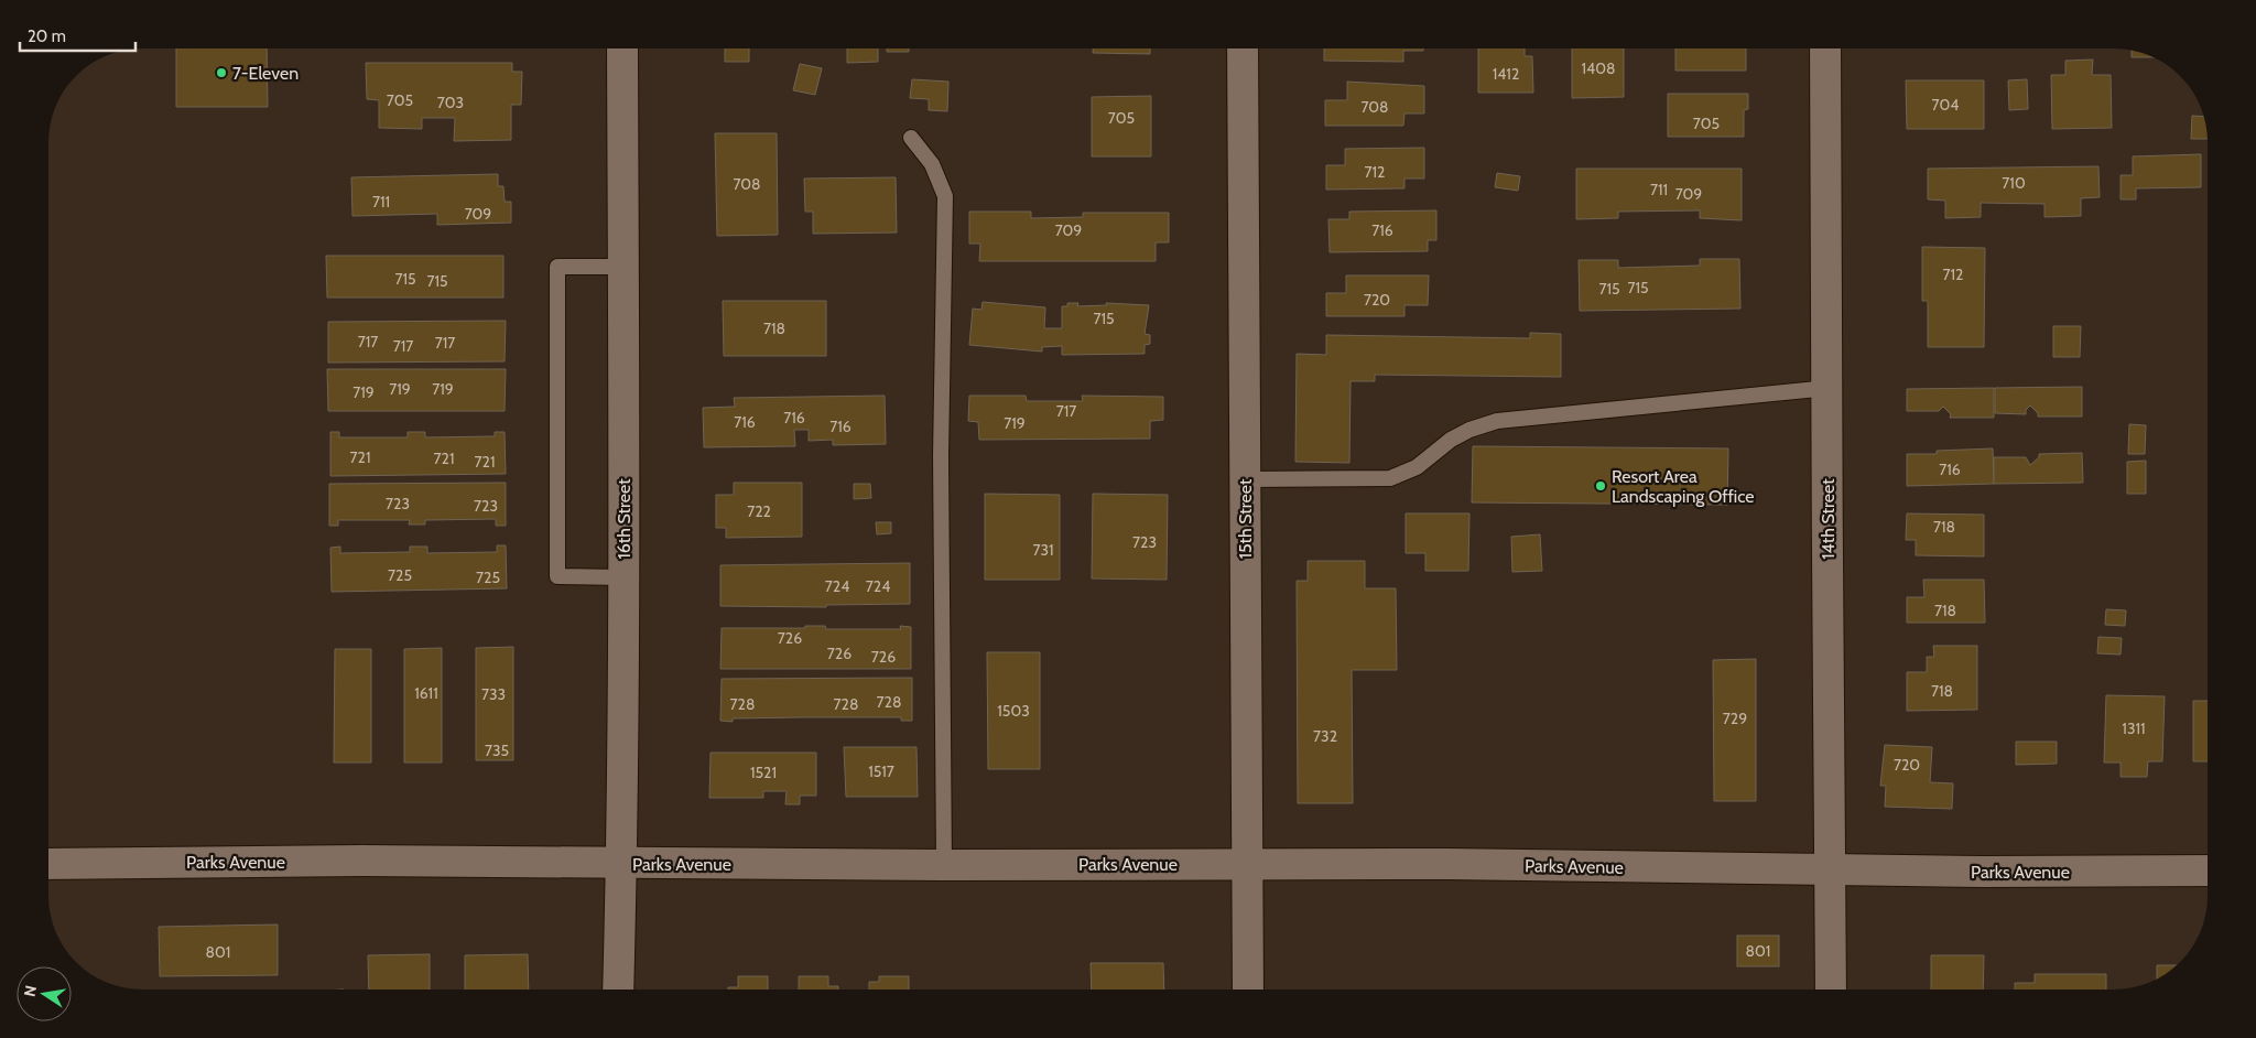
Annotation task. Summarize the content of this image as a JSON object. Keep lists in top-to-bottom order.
{
  "streets": {
    "street": [
      "16th Street",
      "15th Street",
      "14th Street",
      "Parks Avenue"
    ]
  },
  "crossings": [
    ["16th Street", "Parks Avenue"],
    ["15th Street", "Parks Avenue"],
    ["14th Street", "Parks Avenue"]
  ],
  "places": ["7-Eleven", "Resort Area Landscaping Office"],
  "house_numbers": [
    "1408",
    "1412",
    "705",
    "703",
    "704",
    "708",
    "705",
    "705",
    "712",
    "710",
    "708",
    "711",
    "709",
    "711",
    "709",
    "709",
    "716",
    "712",
    "715",
    "715",
    "715",
    "715",
    "720",
    "715",
    "718",
    "717",
    "717",
    "717",
    "719",
    "719",
    "719",
    "717",
    "716",
    "716",
    "719",
    "716",
    "721",
    "721",
    "721",
    "716",
    "723",
    "723",
    "722",
    "718",
    "723",
    "731",
    "725",
    "725",
    "724",
    "724",
    "718",
    "726",
    "726",
    "726",
    "718",
    "1611",
    "733",
    "728",
    "728",
    "728",
    "1503",
    "729",
    "1311",
    "732",
    "735",
    "720",
    "1517",
    "1521",
    "801",
    "801"
  ],
  "scale_bar": "20 m",
  "north": "left"
}
